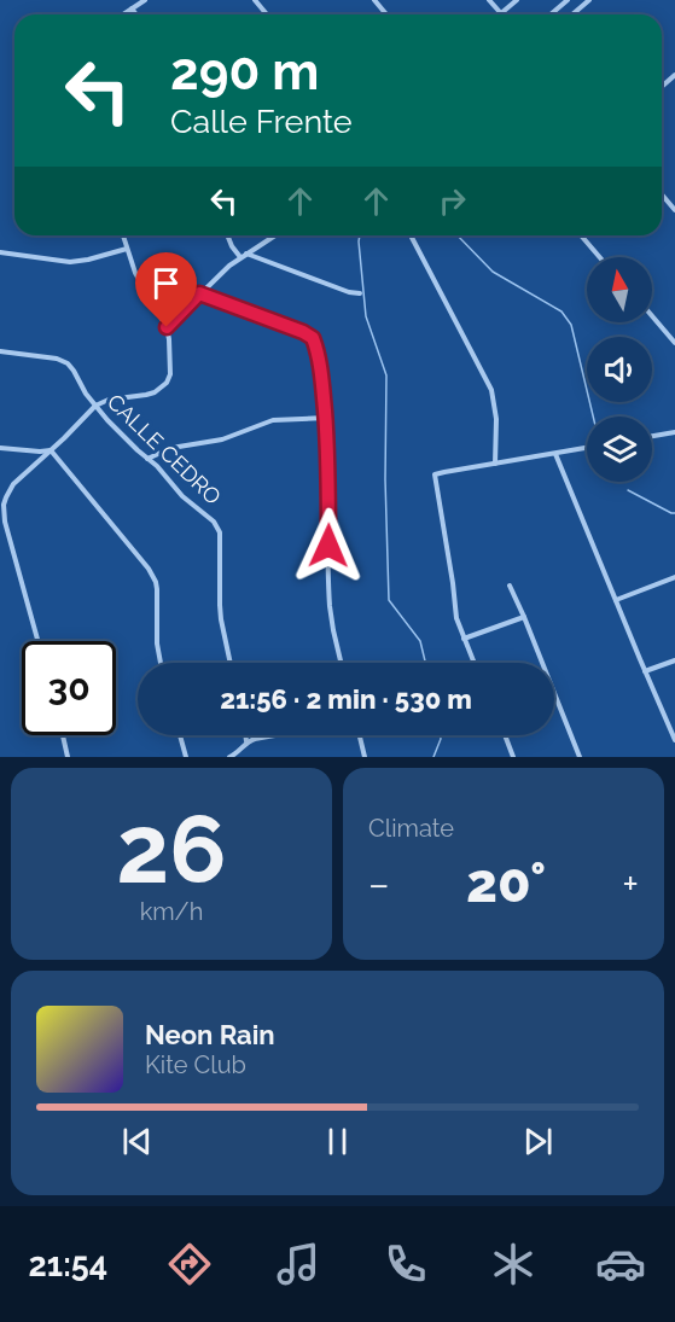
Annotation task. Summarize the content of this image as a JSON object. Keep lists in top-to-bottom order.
{
  "streets": {
    "street": ["CALLE CEDRO"]
  },
  "north": "top",
  "page": {
    "turn": ["290 m", "Calle Frente"],
    "limit": "30",
    "trip": "21:56 · 2 min · 530 m",
    "tile": [
      ["26", "km/h"],
      "Climate"
    ],
    "heat": ["−", "20°", "+"],
    "song": ["Neon Rain", "Kite Club"],
    "tabs": "21:54"
  }
}
